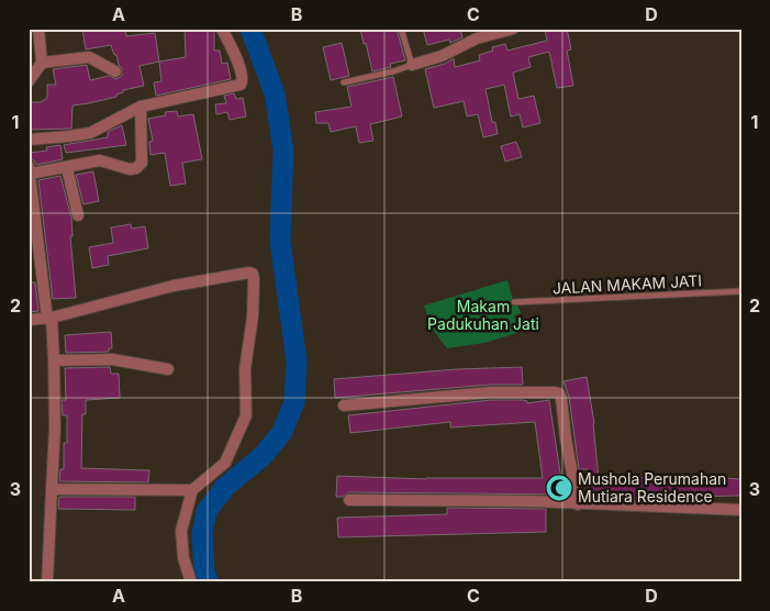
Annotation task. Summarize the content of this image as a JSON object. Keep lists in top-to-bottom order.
{
  "streets": {
    "lane": ["JALAN MAKAM JATI"]
  },
  "parks": ["Makam Padukuhan Jati"],
  "places": {
    "mosque": ["Mushola Perumahan Mutiara Residence"]
  },
  "grid": {
    "columns": [
      "A",
      "B",
      "C",
      "D"
    ],
    "rows": ["1", "2", "3"]
  }
}
